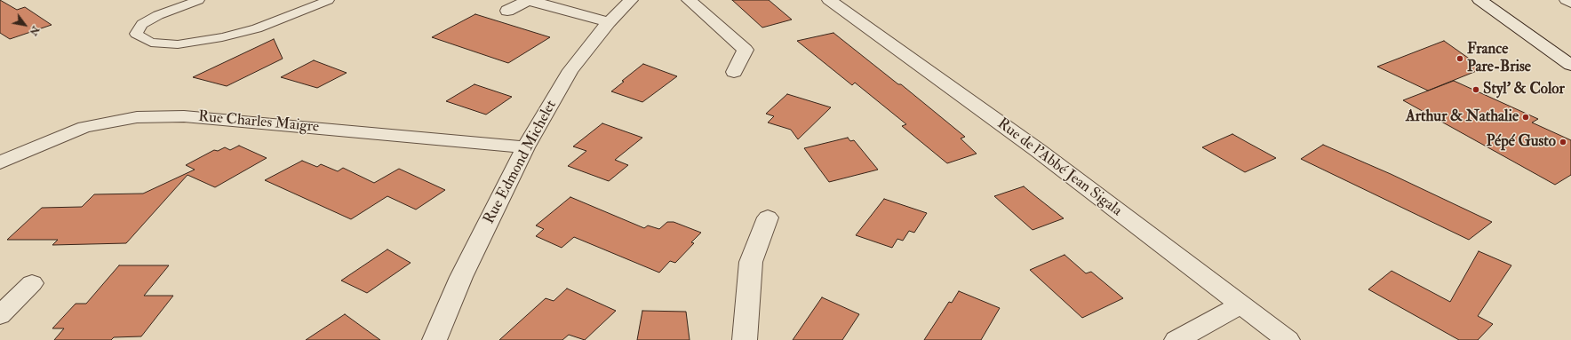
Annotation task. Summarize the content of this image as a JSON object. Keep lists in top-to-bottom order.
{
  "streets": {
    "street": ["Rue Charles Maigre", "Rue Edmond Michelet", "Rue de l'Abbé Jean Sigala"]
  },
  "crossings": [
    ["Rue Charles Maigre", "Rue Edmond Michelet"]
  ],
  "places": [
    "France Pare-Brise",
    "Styl' & Color",
    "Arthur & Nathalie",
    "Pépé Gusto"
  ],
  "north": "bottom right"
}
